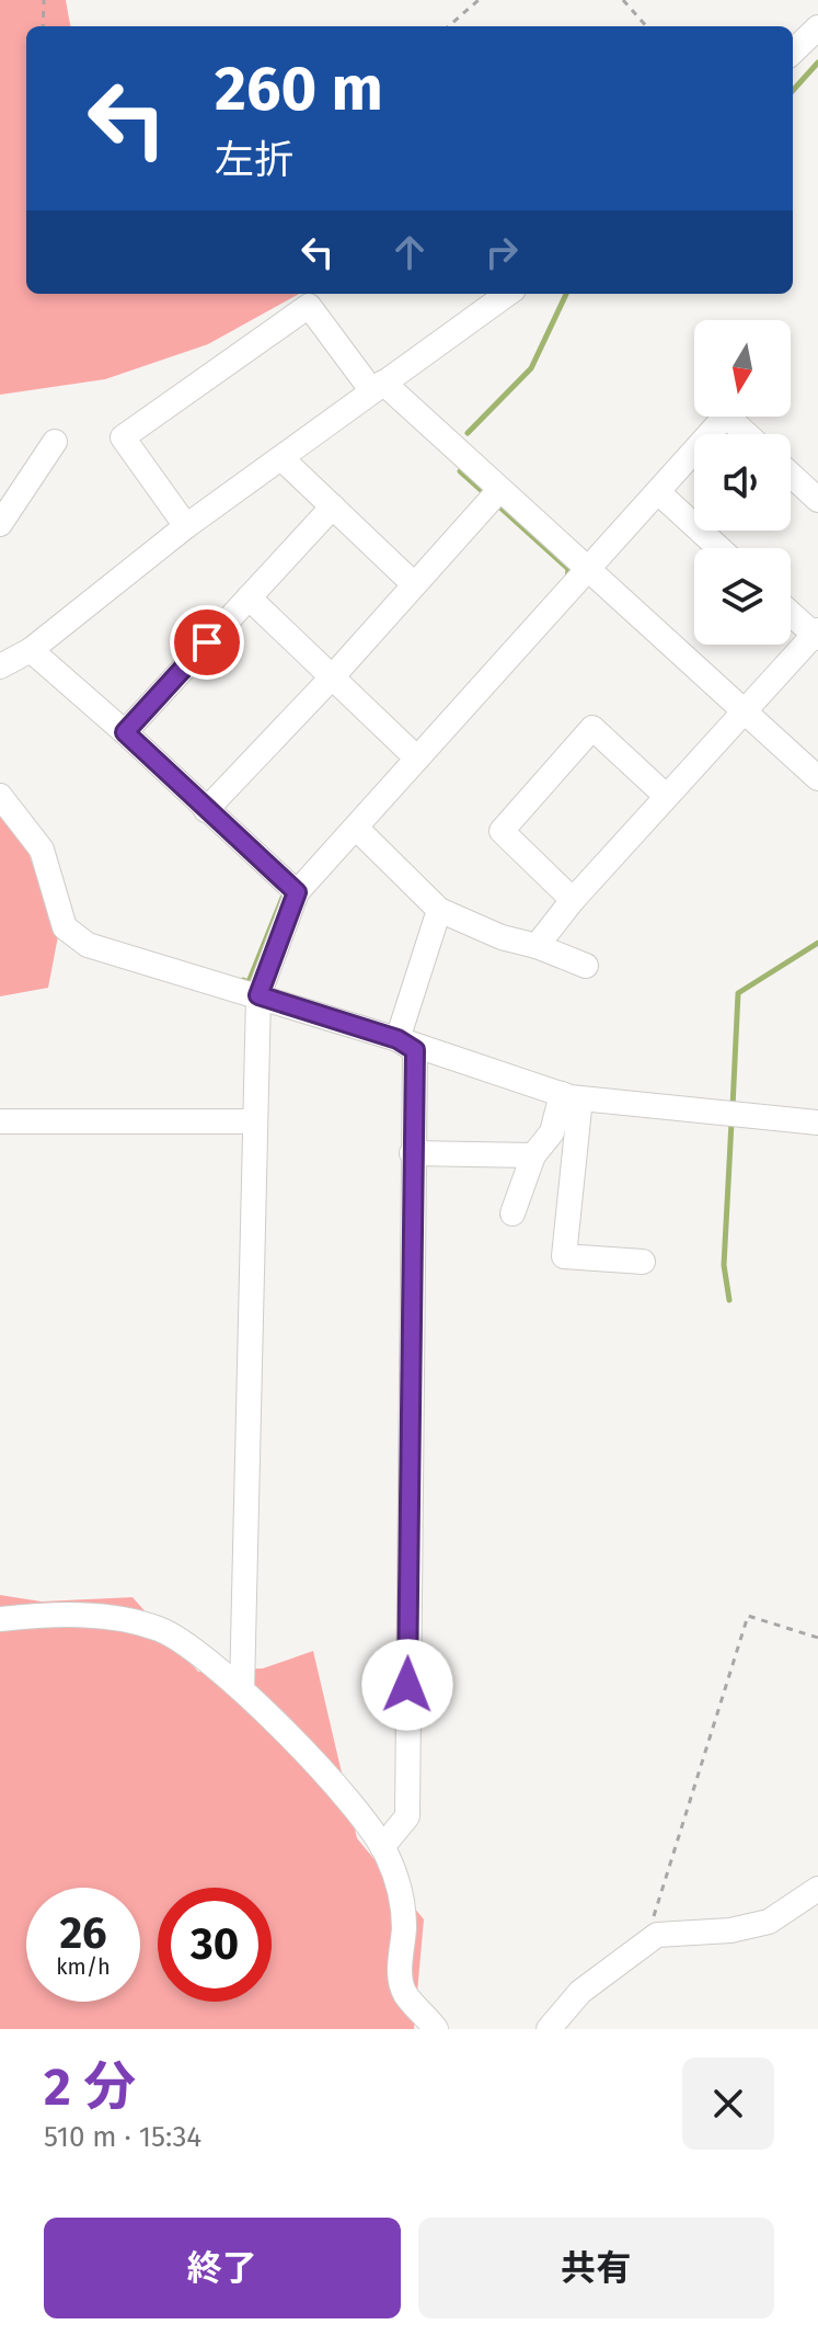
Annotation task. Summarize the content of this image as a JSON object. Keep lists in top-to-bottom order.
{
  "north": "bottom",
  "page": {
    "turn": ["260 m", "左折"],
    "speed": "26 km/h",
    "limit": "30",
    "heading": ["2 分", "510 m · 15:34"],
    "buttons": ["終了", "共有"]
  }
}
